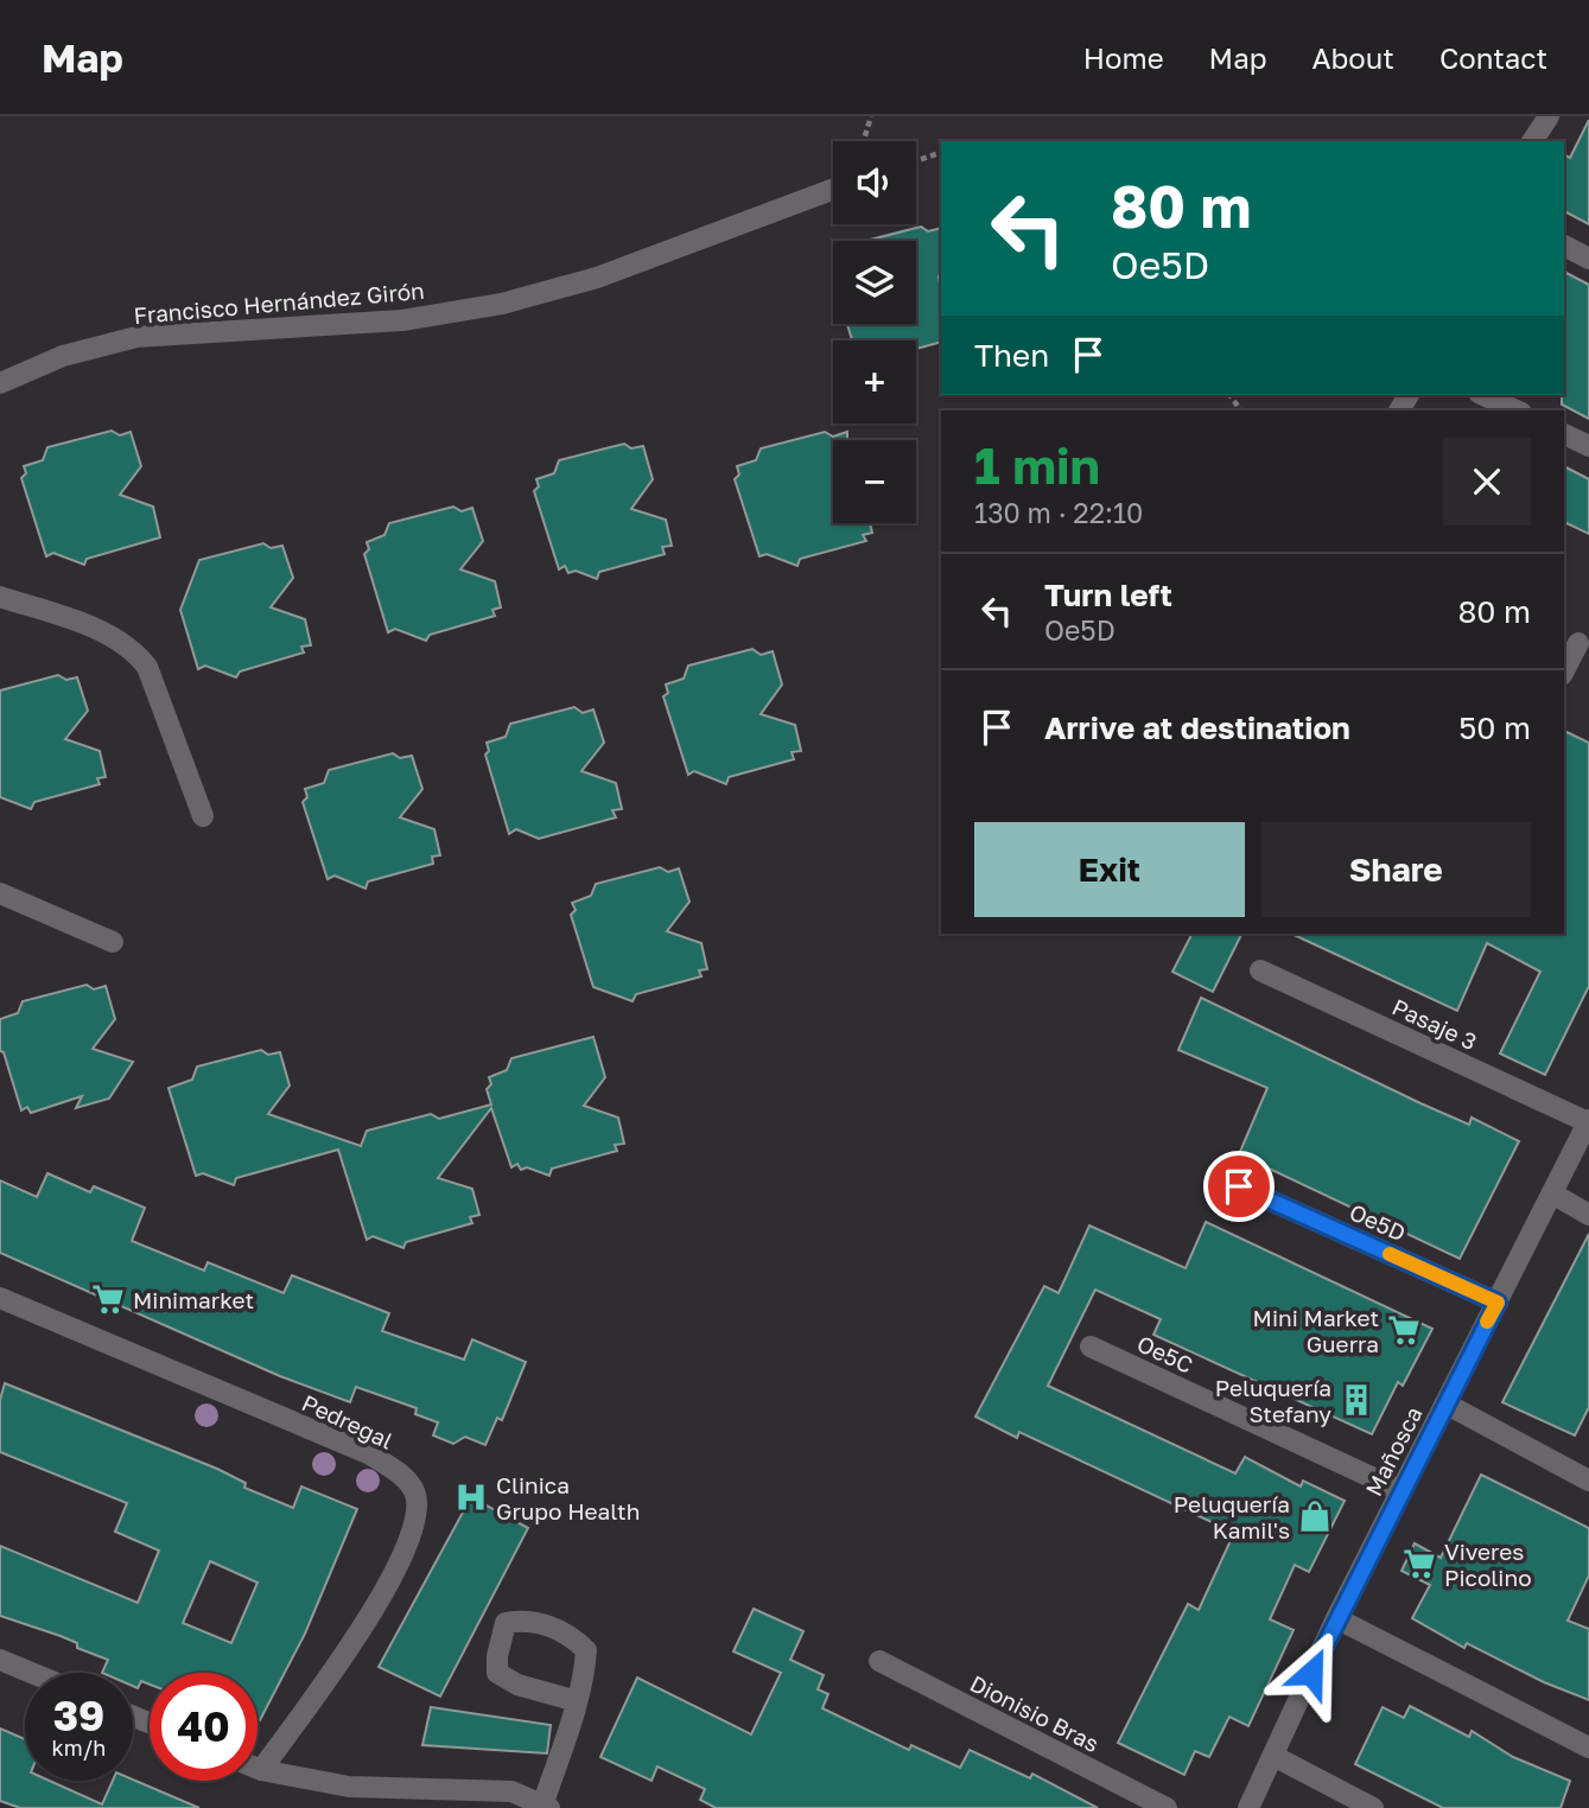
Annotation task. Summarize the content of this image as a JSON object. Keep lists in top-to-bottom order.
{
  "streets": {
    "street": [
      "Francisco Hernández Girón",
      "Pasaje 3",
      "Oe5D",
      "Oe5C",
      "Pedregal",
      "Mañosca",
      "Dionisio Bras"
    ]
  },
  "crossings": [
    ["Pasaje 3", "Mañosca"],
    ["Oe5D", "Mañosca"],
    ["Oe5C", "Mañosca"]
  ],
  "places": {
    "supermarket": ["Minimarket", "Mini Market Guerra", "Viveres Picolino"],
    "building": ["Peluquería Stefany"],
    "hospital": ["Clinica Grupo Health"],
    "shop": ["Peluquería Kamil's"]
  },
  "page": {
    "header": "Map",
    "nav": [
      "Home",
      "Map",
      "About",
      "Contact"
    ],
    "map_buttons": ["+", "−"],
    "turn": ["80 m", "Oe5D"],
    "then": "Then",
    "heading": ["1 min", "130 m · 22:10"],
    "list": [
      {
        "name": "Turn left",
        "note": "Oe5D",
        "value": "80 m"
      },
      {
        "name": "Arrive at destination",
        "value": "50 m"
      }
    ],
    "buttons": ["Exit", "Share"],
    "speed": "39 km/h",
    "limit": "40"
  }
}
